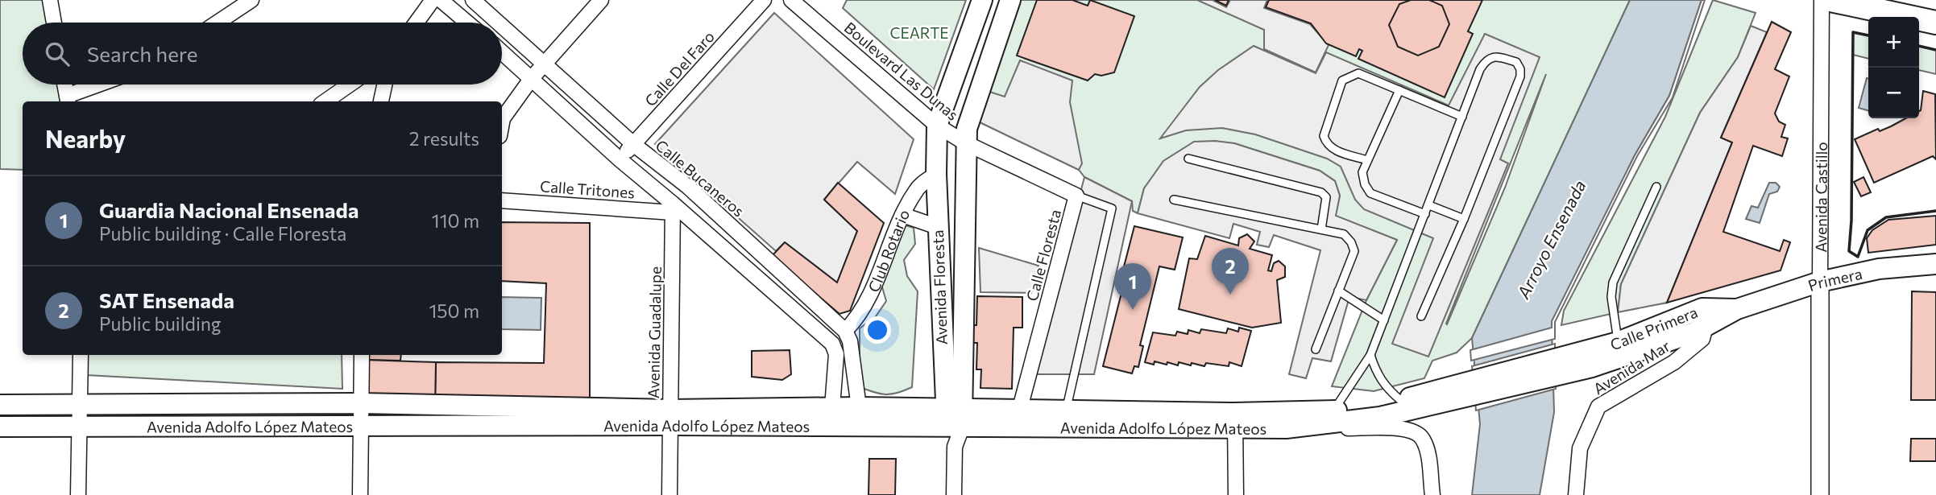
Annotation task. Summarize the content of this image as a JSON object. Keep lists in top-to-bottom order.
{
  "streets": {
    "main road": [
      "Primera",
      "Avenida Floresta",
      "Calle Primera",
      "Avenida Adolfo López Mateos"
    ],
    "street": [
      "Calle Del Faro",
      "Boulevard Las Dunas",
      "Calle Bucaneros",
      "Calle Tritones",
      "Avenida Castillo",
      "Club Rotario",
      "Calle Floresta",
      "Avenida Guadalupe",
      "Avenida Mar"
    ]
  },
  "crossings": [
    ["Calle Del Faro", "Calle Bucaneros"],
    ["Boulevard Las Dunas", "Calle Floresta"],
    ["Boulevard Las Dunas", "Avenida Floresta"],
    ["Calle Bucaneros", "Club Rotario"],
    ["Calle Tritones", "Avenida Guadalupe"],
    ["Avenida Castillo", "Primera"],
    ["Club Rotario", "Avenida Floresta"],
    ["Calle Floresta", "Avenida Floresta"],
    ["Calle Floresta", "Avenida Adolfo López Mateos"],
    ["Primera", "Calle Primera"],
    ["Avenida Floresta", "Avenida Adolfo López Mateos"],
    ["Calle Primera", "Avenida Mar"],
    ["Calle Primera", "Avenida Adolfo López Mateos"],
    ["Avenida Guadalupe", "Avenida Adolfo López Mateos"]
  ],
  "water": ["Arroyo Ensenada"],
  "parks": ["CEARTE"],
  "page": {
    "map_buttons": ["+", "−"],
    "search": "Search here",
    "heading": ["Nearby", "2 results"],
    "list": [
      {
        "mark": "1",
        "name": "Guardia Nacional Ensenada",
        "note": "Public building · Calle Floresta",
        "value": "110 m"
      },
      {
        "mark": "2",
        "name": "SAT Ensenada",
        "note": "Public building",
        "value": "150 m"
      }
    ],
    "pins": ["2", "1"]
  }
}
